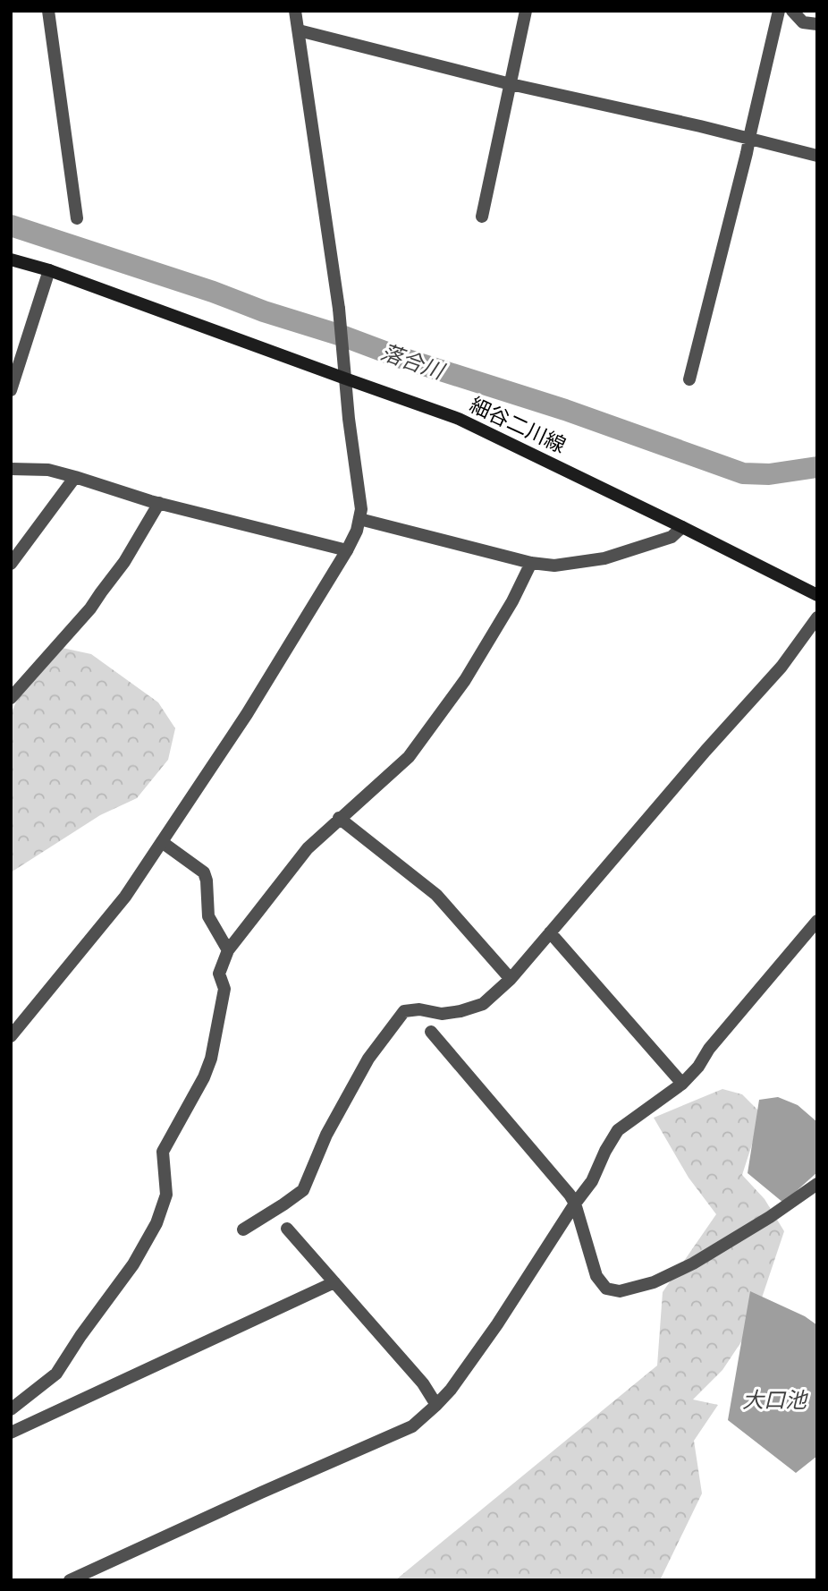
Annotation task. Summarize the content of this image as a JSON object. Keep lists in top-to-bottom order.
{
  "streets": {
    "main road": ["細谷二川線"]
  },
  "water": ["落合川", "大口池"]
}
